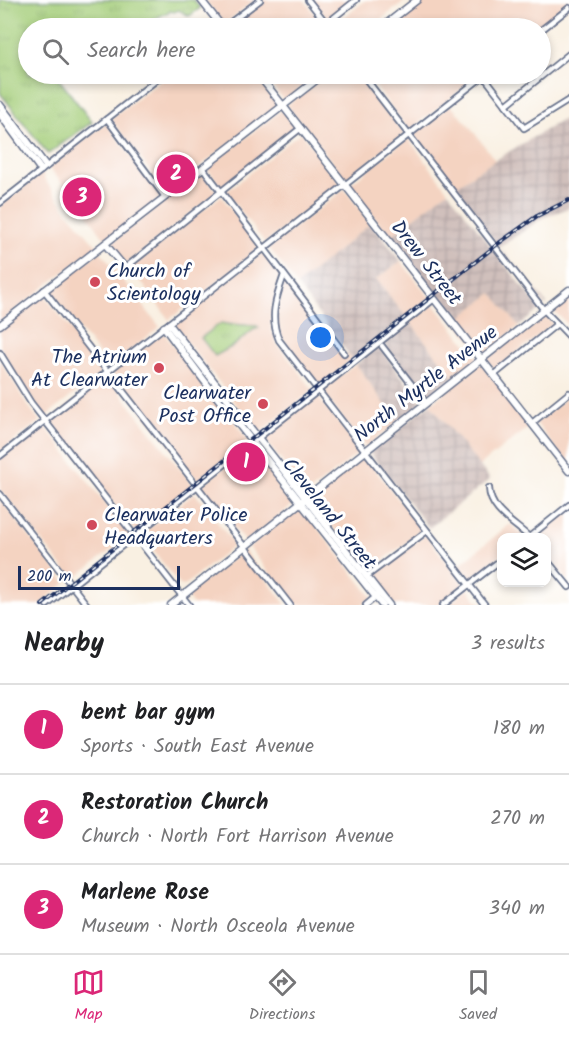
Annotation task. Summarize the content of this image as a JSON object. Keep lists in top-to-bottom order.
{
  "streets": {
    "street": ["Drew Street", "North Myrtle Avenue", "Cleveland Street"]
  },
  "crossings": [
    ["Drew Street", "North Myrtle Avenue"],
    ["North Myrtle Avenue", "Cleveland Street"]
  ],
  "places": [
    "Church of Scientology",
    "The Atrium At Clearwater",
    "Clearwater Post Office",
    "Clearwater Police Headquarters"
  ],
  "scale_bar": "200 m",
  "page": {
    "search": "Search here",
    "pins": ["2", "3", "1"],
    "scale": "200 m",
    "heading": ["Nearby", "3 results"],
    "list": [
      {
        "mark": "1",
        "name": "bent bar gym",
        "note": "Sports · South East Avenue",
        "value": "180 m"
      },
      {
        "mark": "2",
        "name": "Restoration Church",
        "note": "Church · North Fort Harrison Avenue",
        "value": "270 m"
      },
      {
        "mark": "3",
        "name": "Marlene Rose",
        "note": "Museum · North Osceola Avenue",
        "value": "340 m"
      }
    ],
    "nav": ["Map", "Directions", "Saved"]
  }
}
